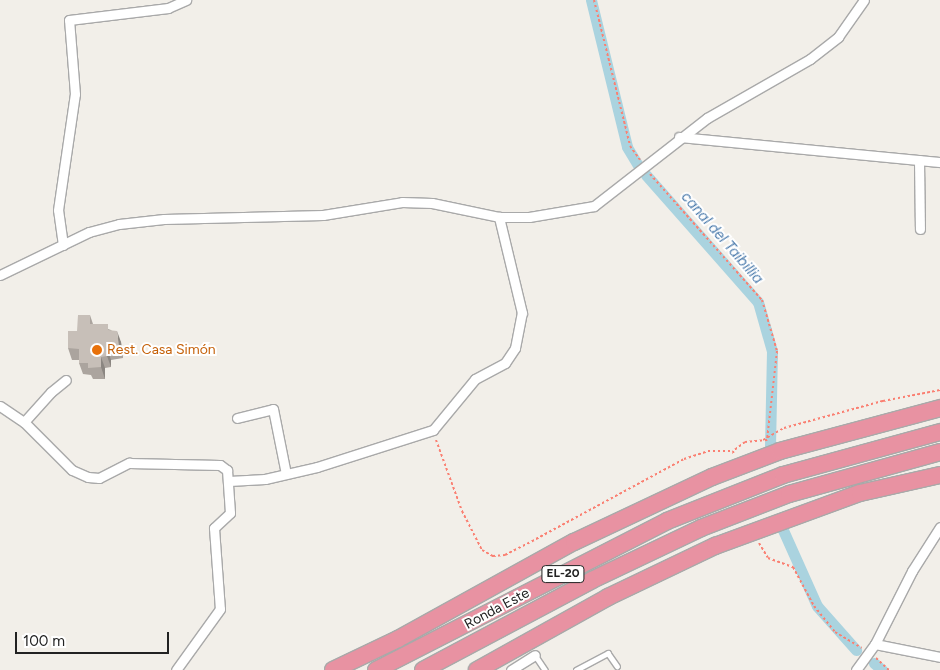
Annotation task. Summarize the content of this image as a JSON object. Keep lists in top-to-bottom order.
{
  "streets": {
    "highway": ["EL-20", "Ronda Este"]
  },
  "water": ["canal del Taibillia"],
  "places": ["Rest. Casa Simón"],
  "scale_bar": "100 m"
}
